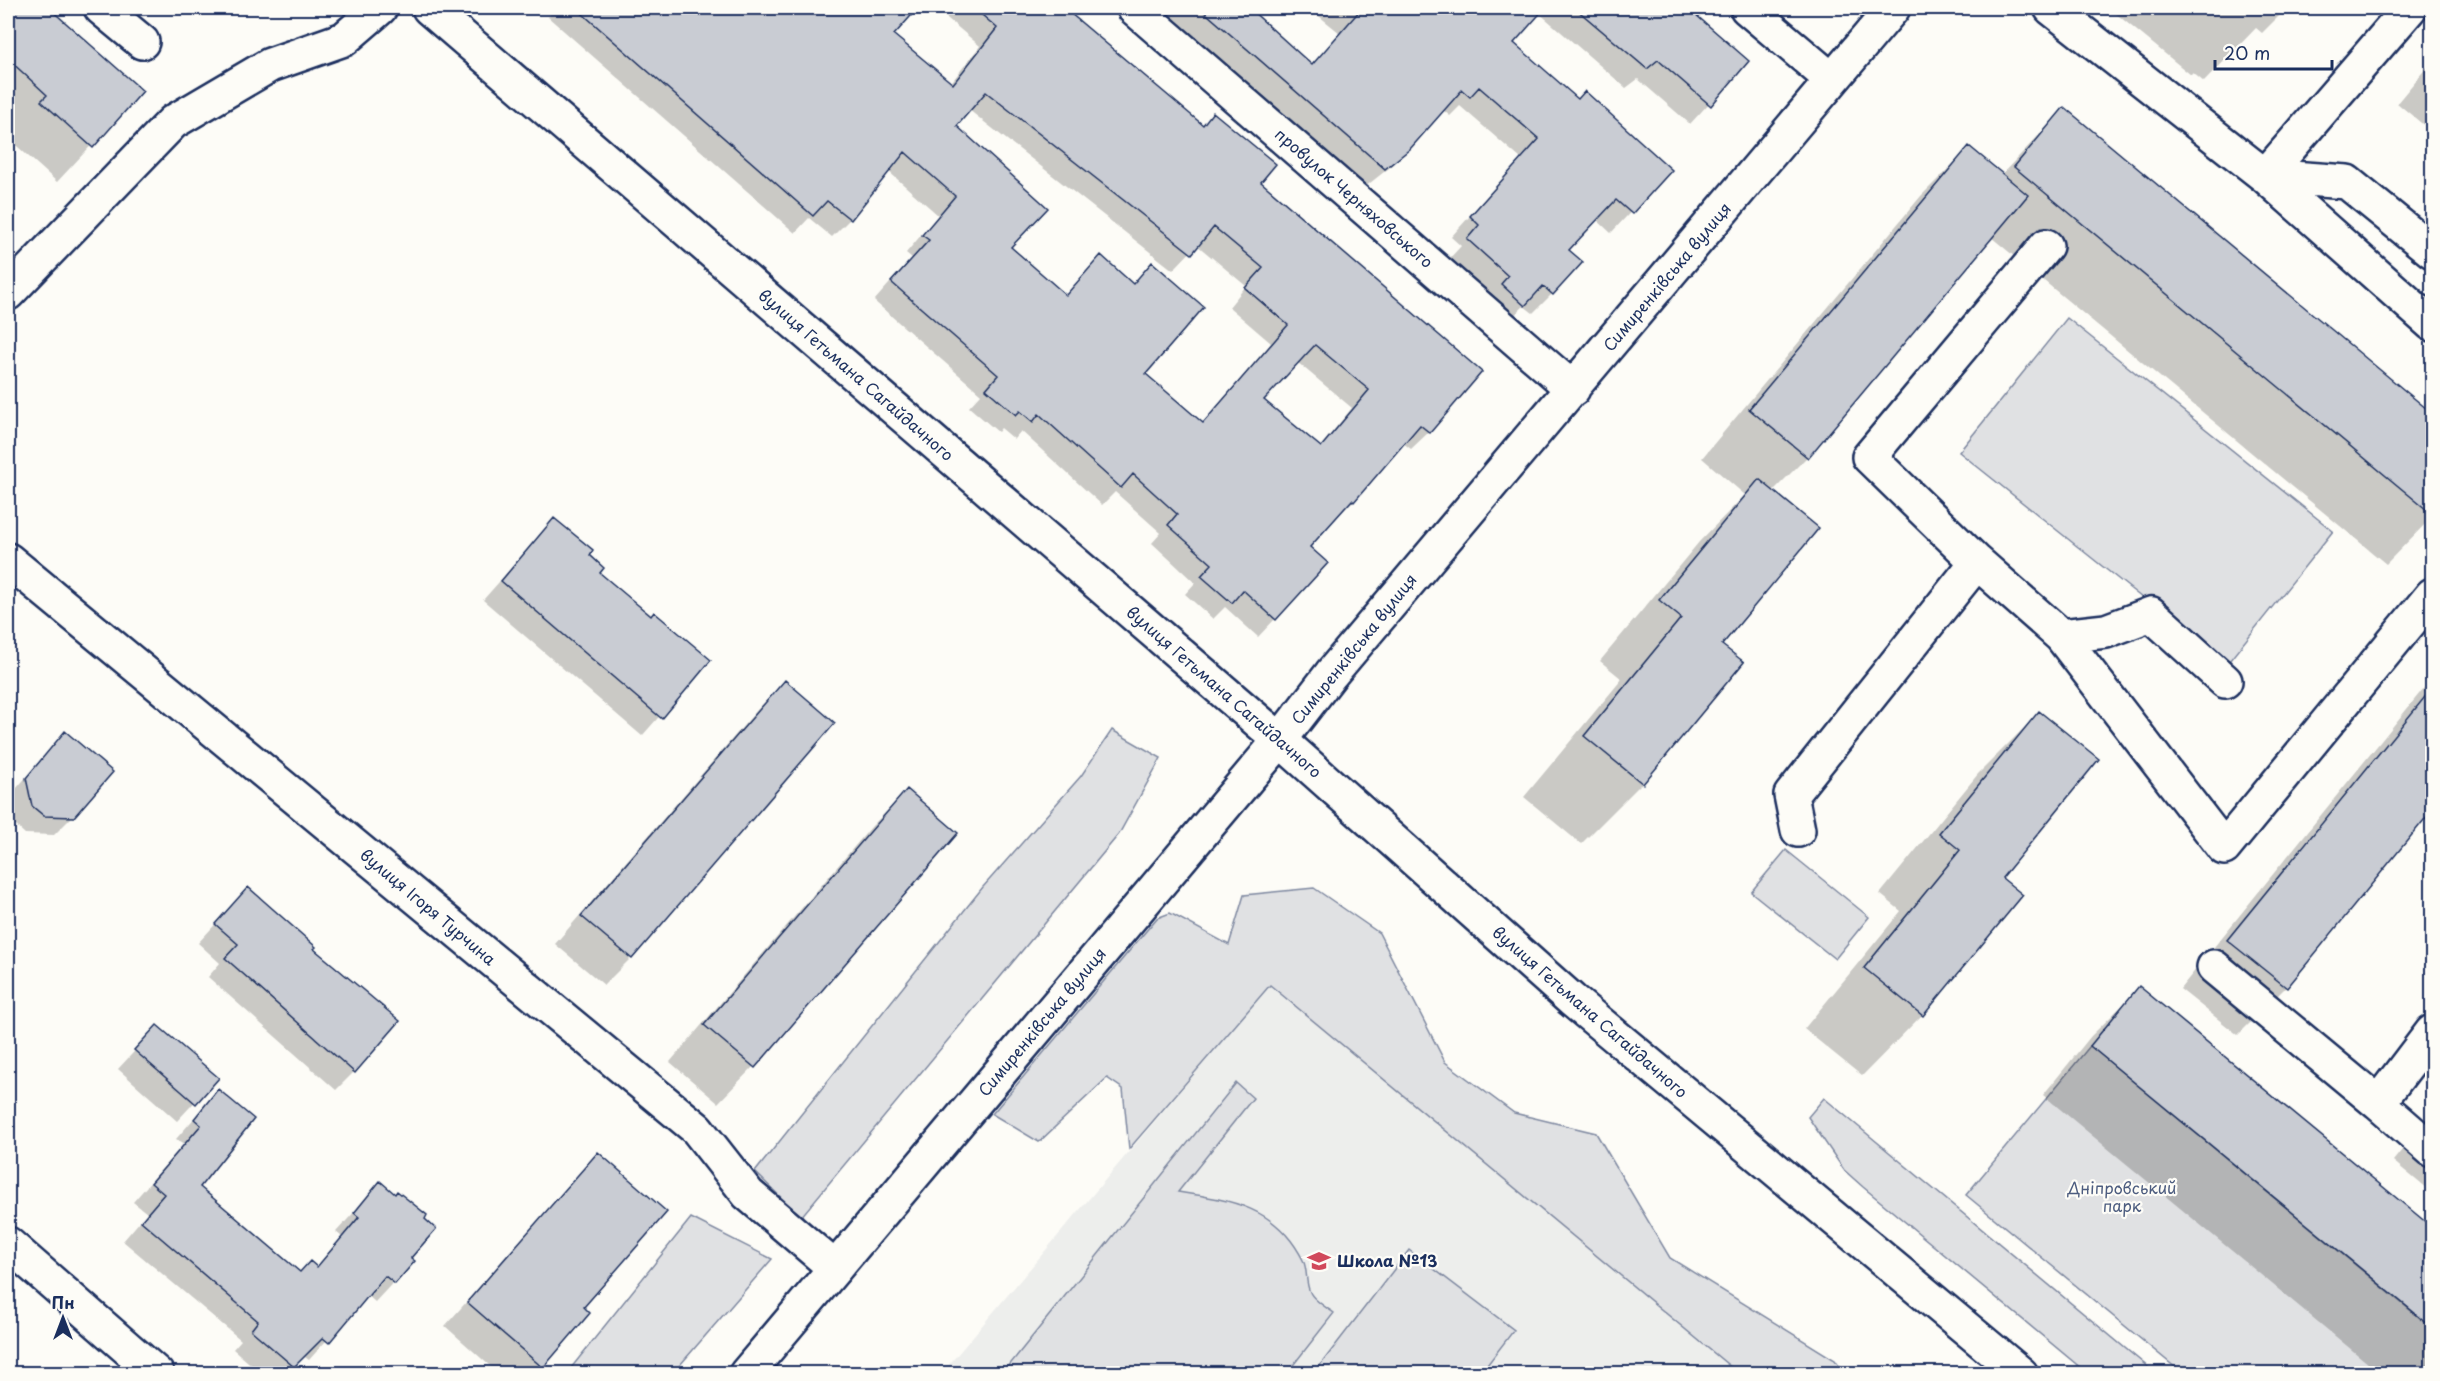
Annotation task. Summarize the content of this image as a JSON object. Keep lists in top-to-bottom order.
{
  "streets": {
    "street": [
      "провулок Черняховського",
      "Симиренківська вулиця",
      "вулиця Гетьмана Сагайдачного",
      "вулиця Ігоря Турчина"
    ]
  },
  "crossings": [
    ["провулок Черняховського", "Симиренківська вулиця"],
    ["Симиренківська вулиця", "вулиця Гетьмана Сагайдачного"],
    ["Симиренківська вулиця", "вулиця Ігоря Турчина"]
  ],
  "parks": ["Дніпровський парк"],
  "places": {
    "school or university": ["Школа №13"]
  },
  "scale_bar": "20 m",
  "north": "top"
}
